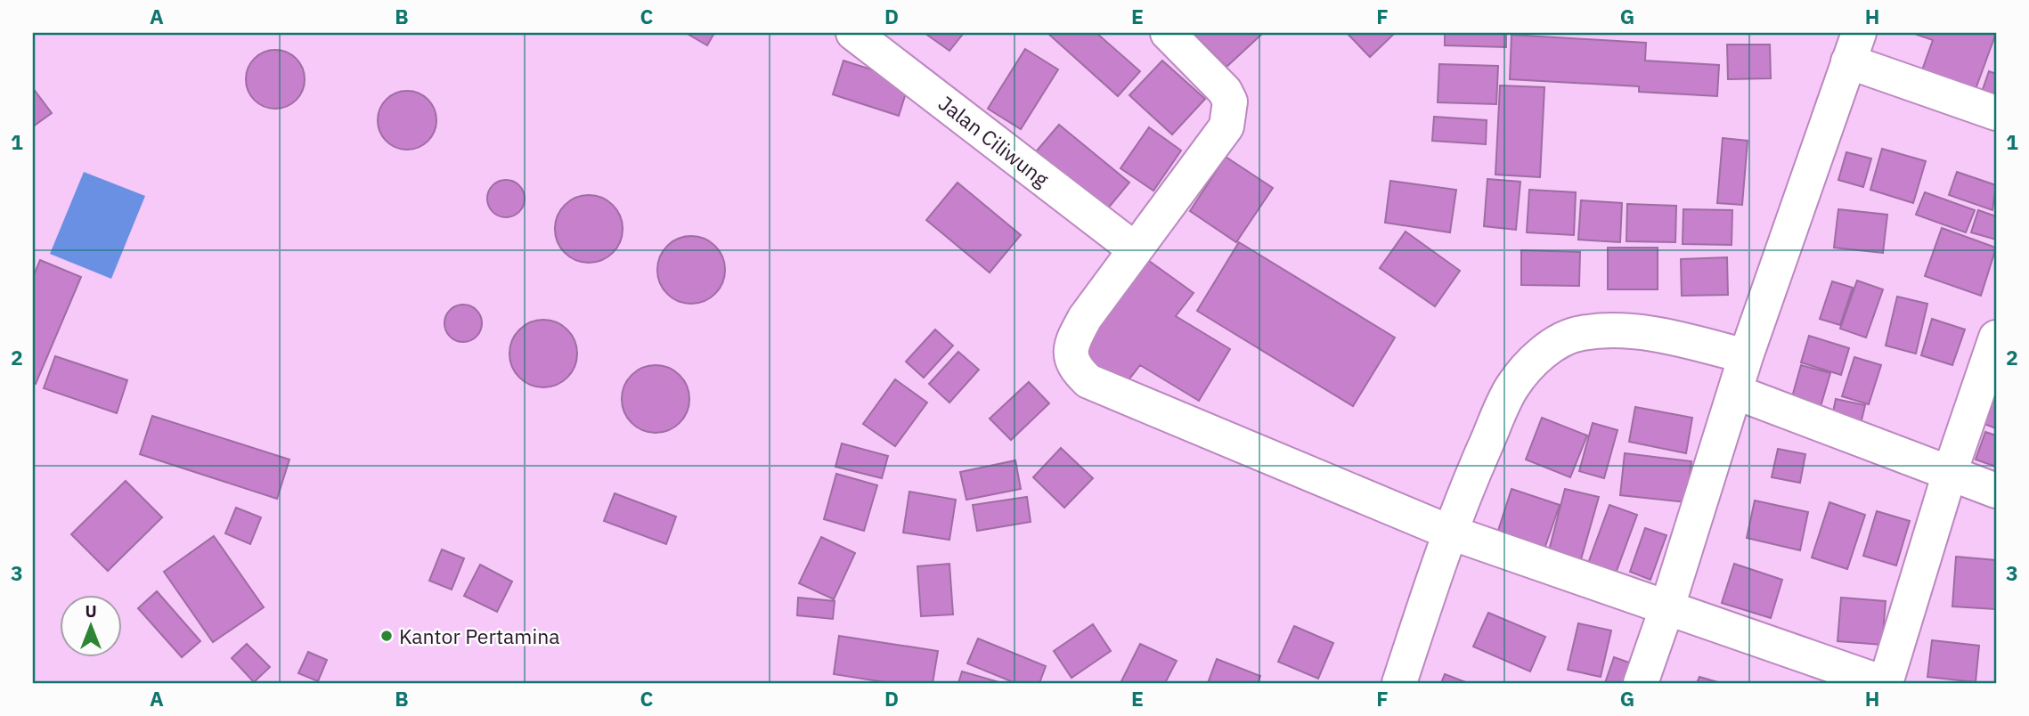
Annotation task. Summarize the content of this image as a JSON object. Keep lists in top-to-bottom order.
{
  "streets": {
    "street": ["Jalan Ciliwung"]
  },
  "places": ["Kantor Pertamina"],
  "north": "top",
  "grid": {
    "columns": [
      "A",
      "B",
      "C",
      "D",
      "E",
      "F",
      "G",
      "H"
    ],
    "rows": ["1", "2", "3"]
  }
}
